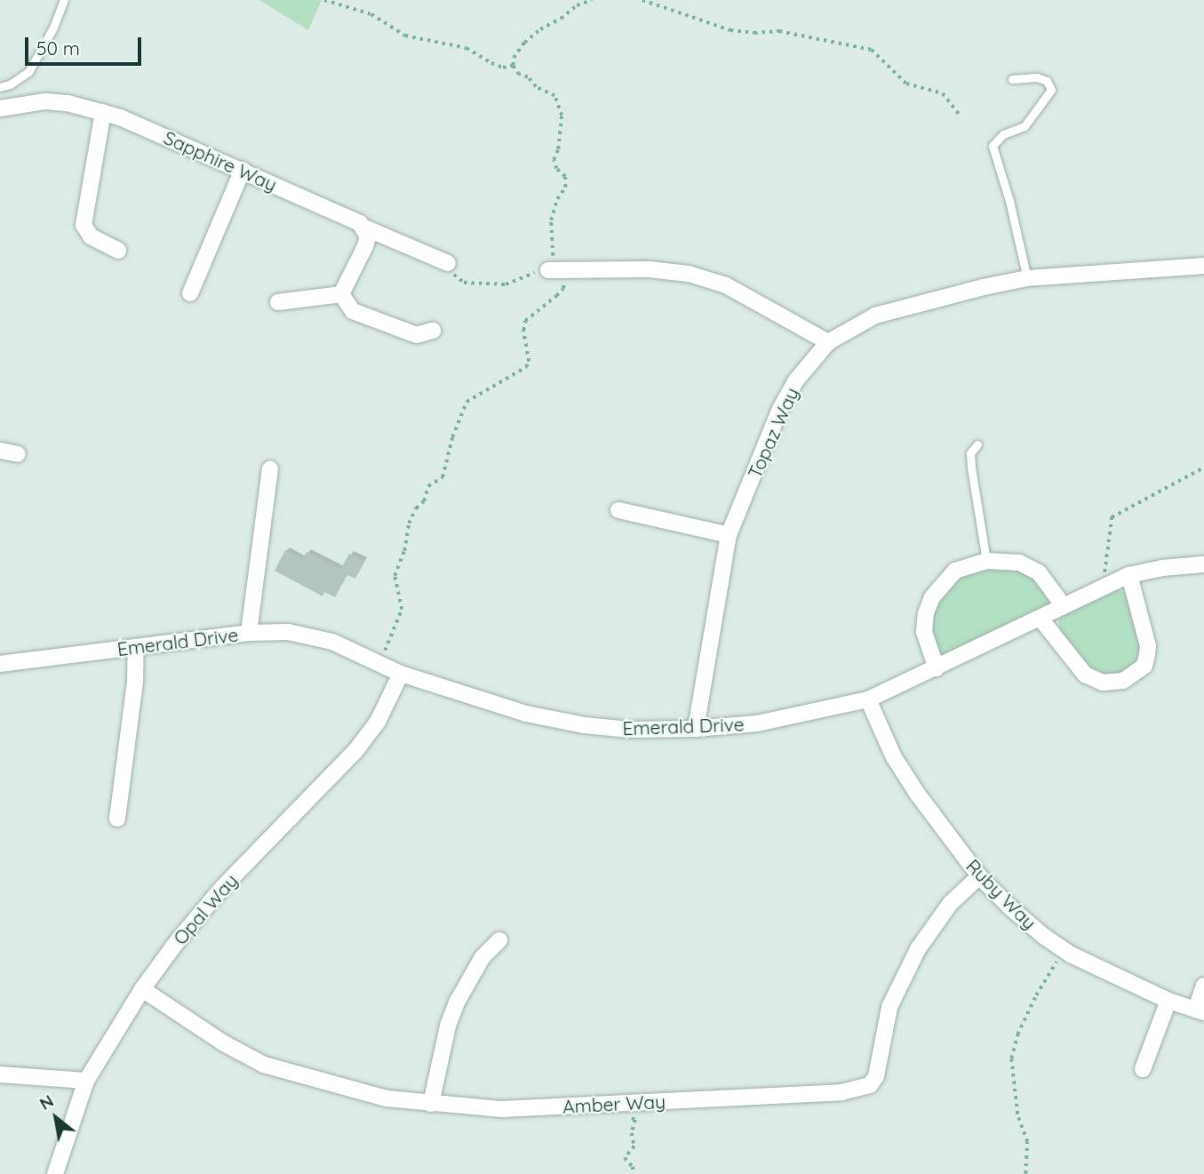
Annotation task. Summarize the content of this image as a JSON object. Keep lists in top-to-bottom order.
{
  "streets": {
    "street": [
      "Sapphire Way",
      "Topaz Way",
      "Emerald Drive",
      "Ruby Way",
      "Opal Way",
      "Amber Way"
    ]
  },
  "crossings": [
    ["Topaz Way", "Emerald Drive"],
    ["Emerald Drive", "Ruby Way"],
    ["Emerald Drive", "Opal Way"],
    ["Ruby Way", "Amber Way"],
    ["Opal Way", "Amber Way"]
  ],
  "scale_bar": "50 m",
  "north": "top left"
}
